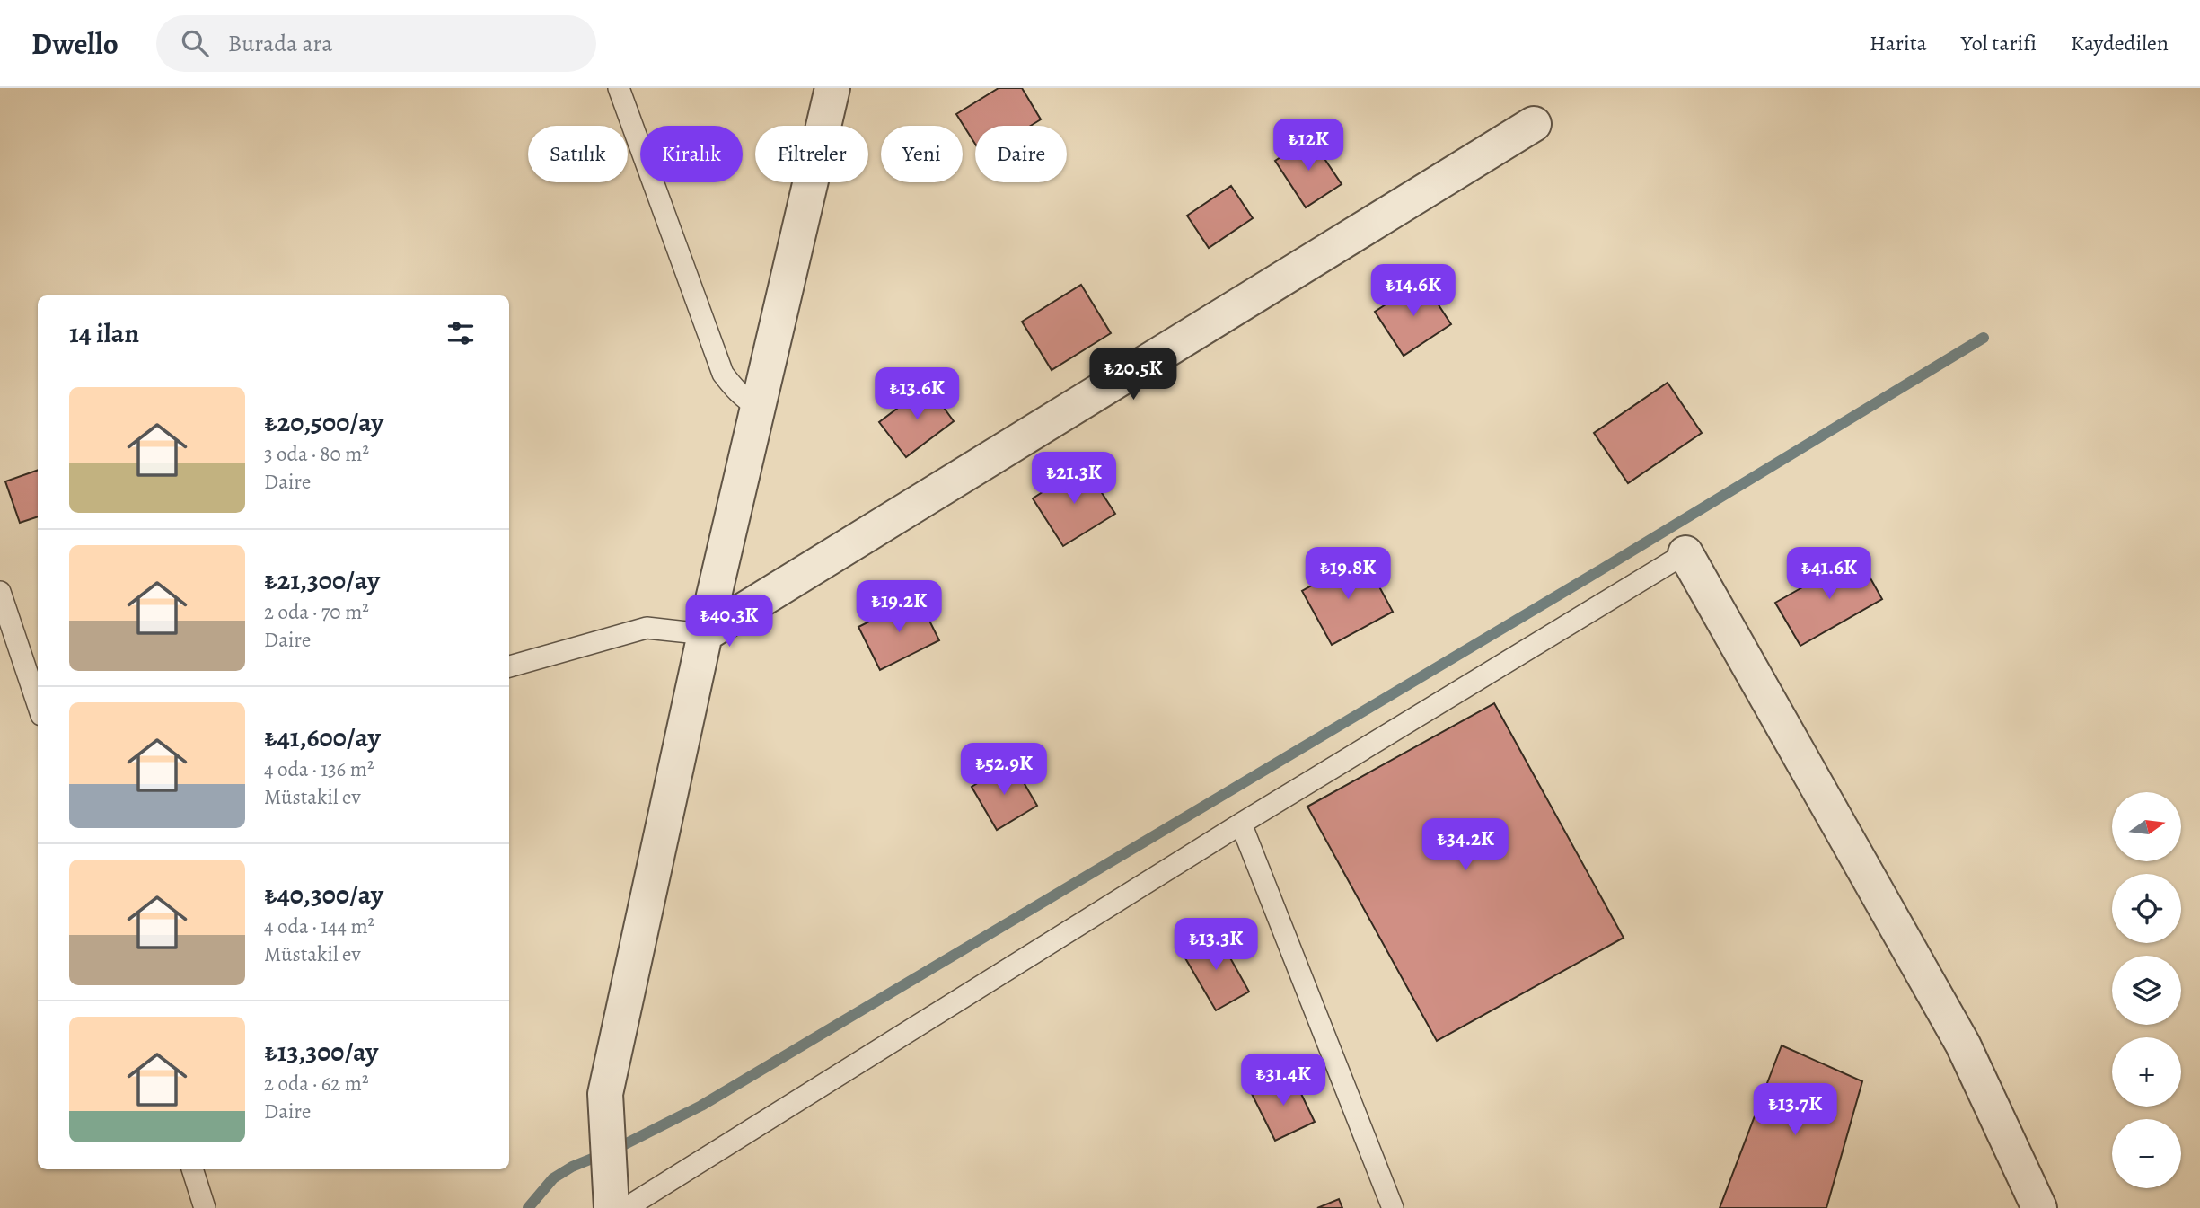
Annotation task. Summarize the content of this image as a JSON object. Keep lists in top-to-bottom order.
{
  "north": "right",
  "page": {
    "header": "Dwello",
    "search": "Burada ara",
    "nav": ["Harita", "Yol tarifi", "Kaydedilen"],
    "price": [
      "₺12K",
      "₺14.6K",
      "₺20.5K",
      "₺13.6K",
      "₺21.3K",
      "₺19.8K",
      "₺41.6K",
      "₺19.2K",
      "₺40.3K",
      "₺52.9K",
      "₺34.2K",
      "₺13.3K",
      "₺31.4K",
      "₺13.7K"
    ],
    "chip": [
      "Satılık",
      "Kiralık",
      "Filtreler",
      "Yeni",
      "Daire"
    ],
    "heading": "14 ilan",
    "list": [
      {
        "name": "₺20,500/ay",
        "note": "3 oda · 80 m² · Daire"
      },
      {
        "name": "₺21,300/ay",
        "note": "2 oda · 70 m² · Daire"
      },
      {
        "name": "₺41,600/ay",
        "note": "4 oda · 136 m² · Müstakil ev"
      },
      {
        "name": "₺40,300/ay",
        "note": "4 oda · 144 m² · Müstakil ev"
      },
      {
        "name": "₺13,300/ay",
        "note": "2 oda · 62 m² · Daire"
      }
    ],
    "map_buttons": ["+", "−"]
  }
}
